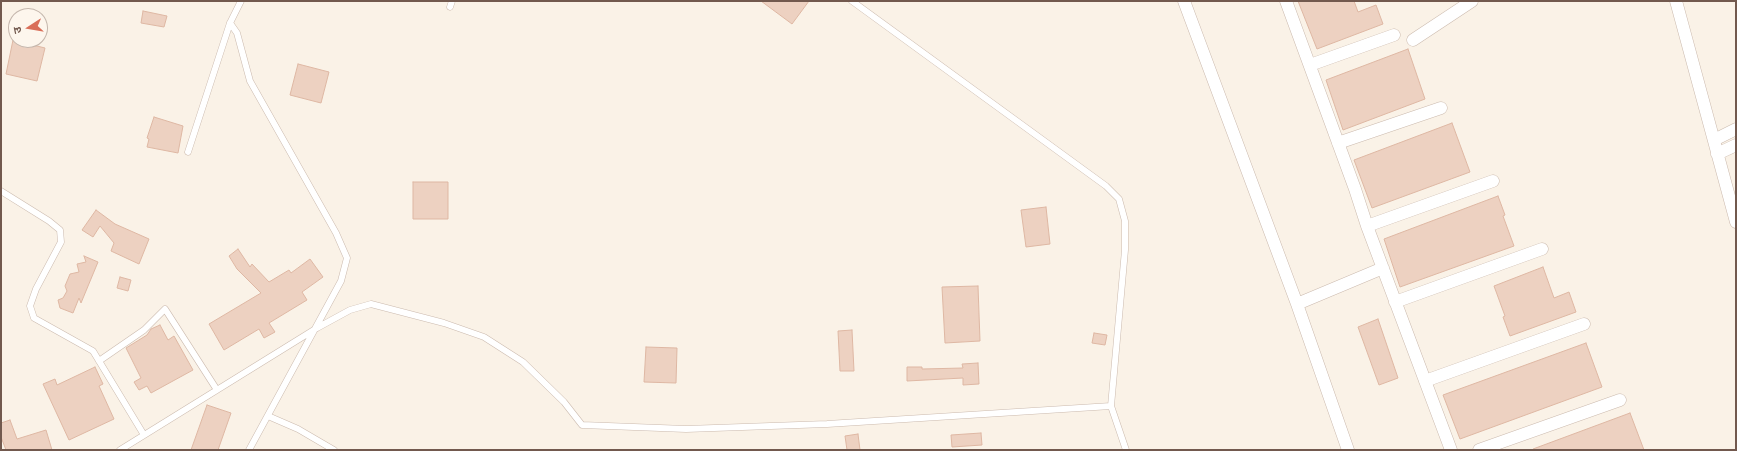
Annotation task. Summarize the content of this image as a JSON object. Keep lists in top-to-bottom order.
{
  "north": "left"
}
